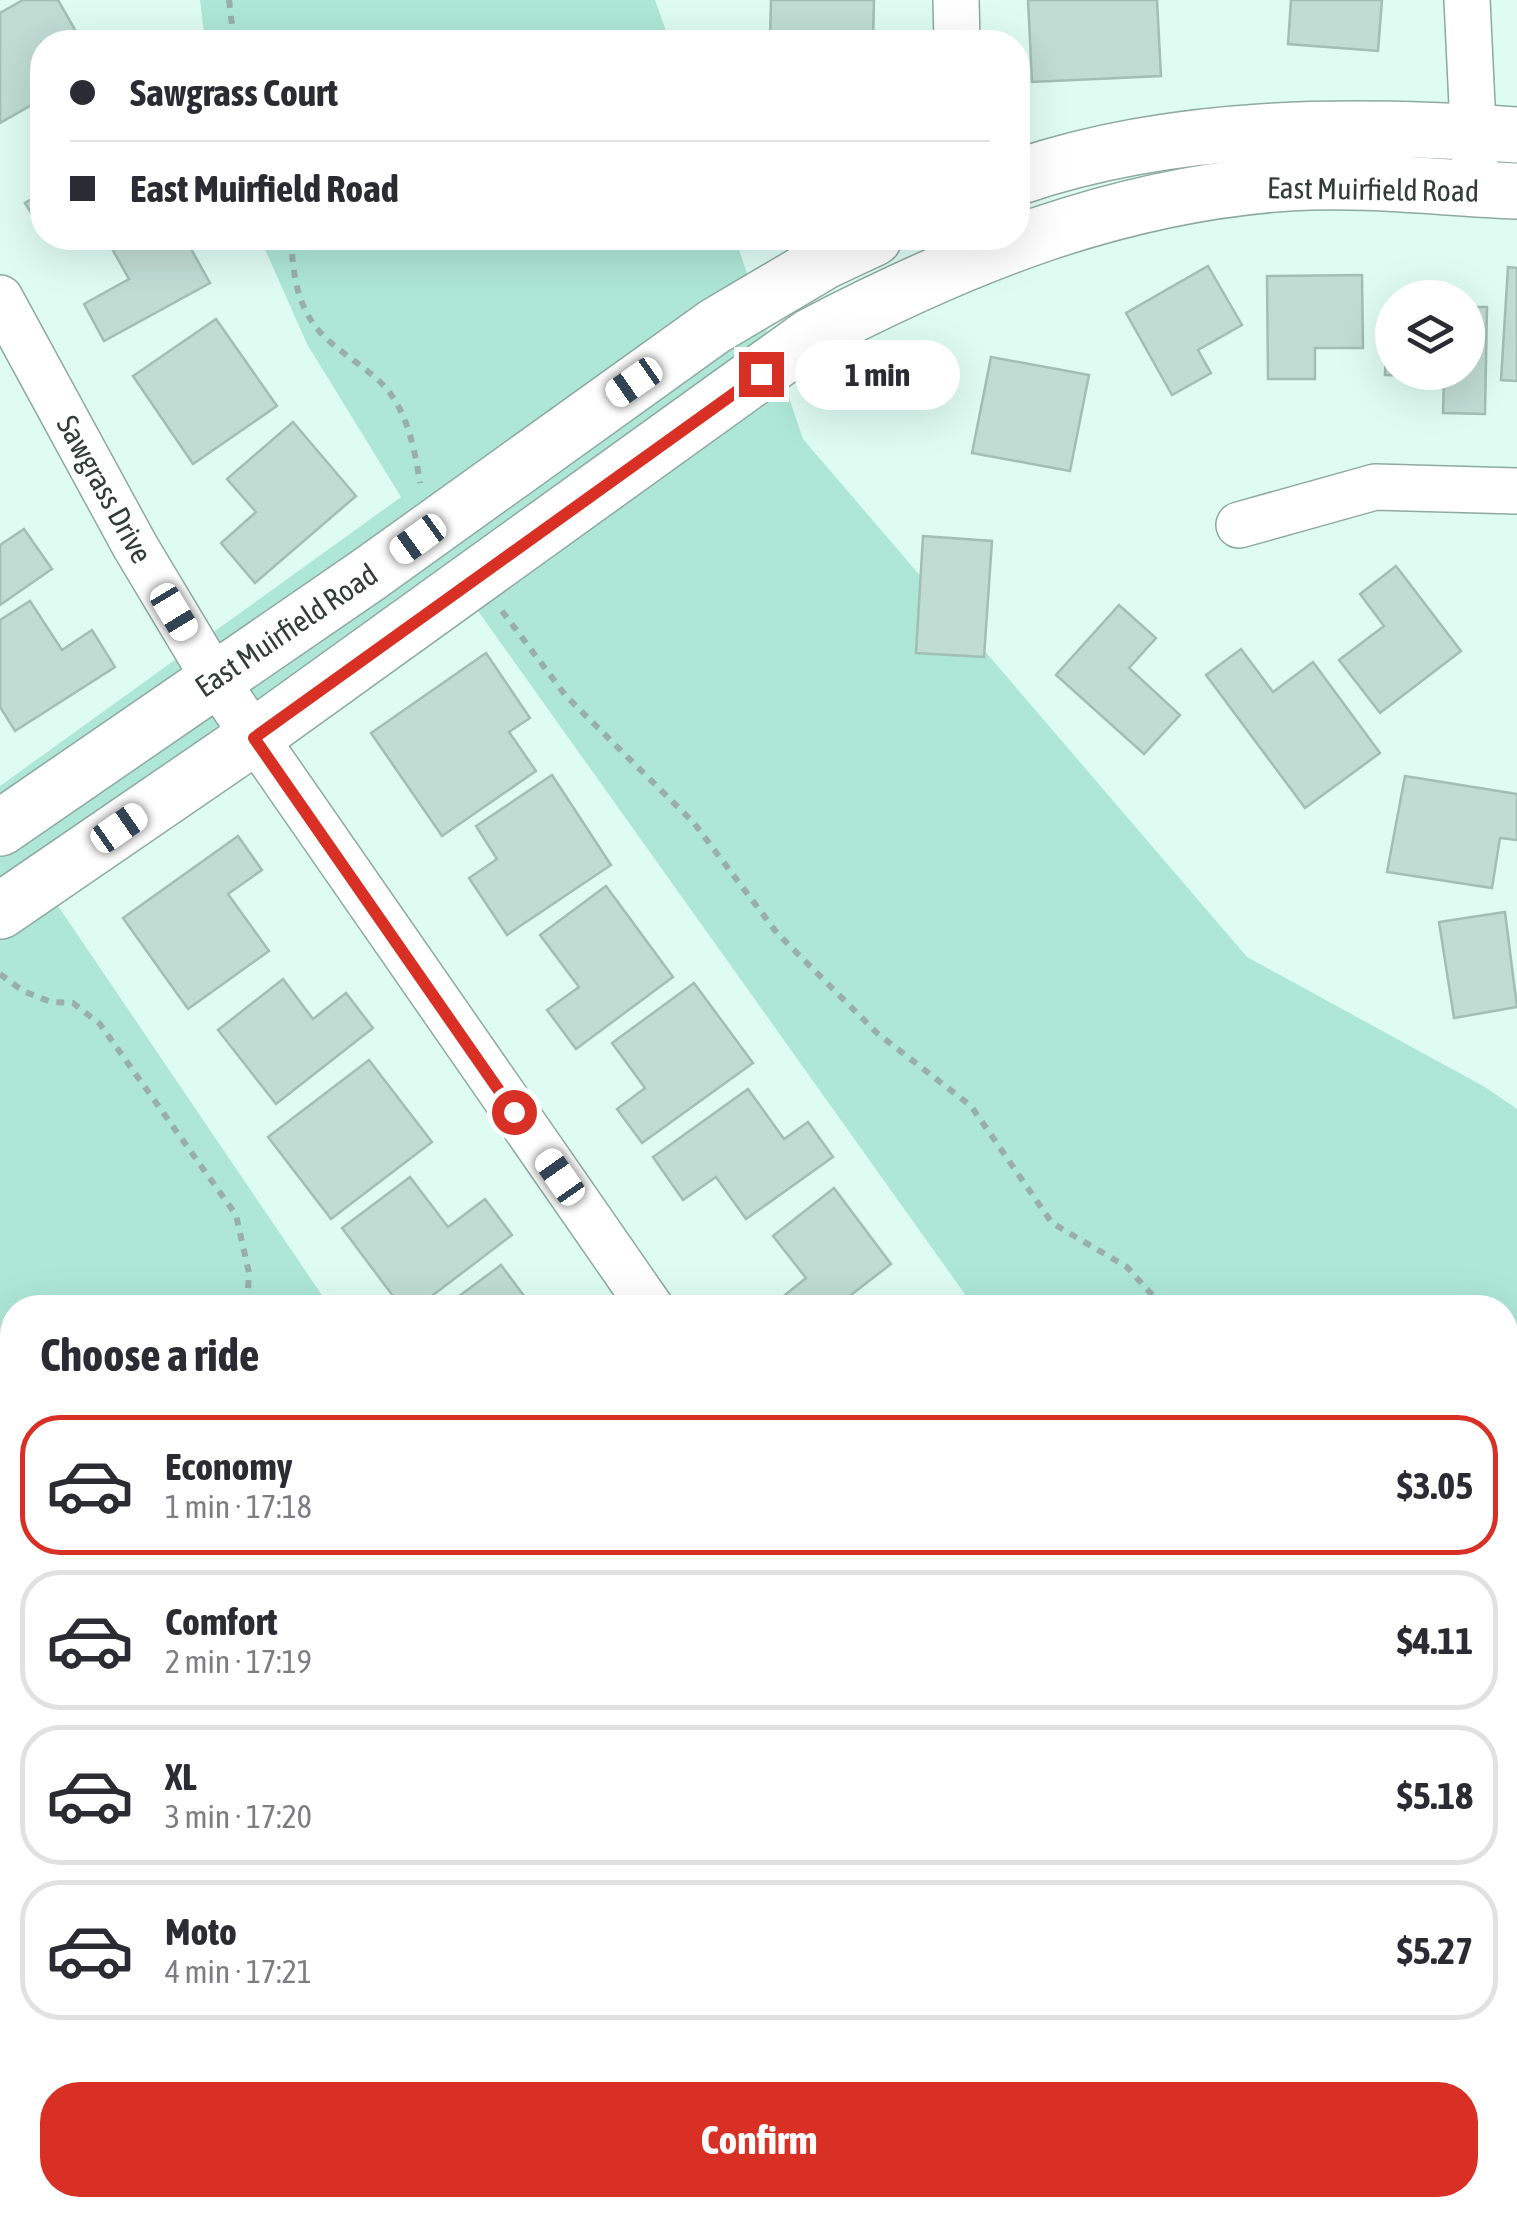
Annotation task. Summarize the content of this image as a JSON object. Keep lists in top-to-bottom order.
{
  "streets": {
    "street": ["East Muirfield Road", "Sawgrass Drive"]
  },
  "crossings": [
    ["East Muirfield Road", "Sawgrass Drive"]
  ],
  "page": {
    "banner": ["Sawgrass Court", "East Muirfield Road"],
    "bubble": "1 min",
    "heading": "Choose a ride",
    "list": [
      {
        "name": "Economy",
        "note": "1 min · 17:18",
        "value": "$3.05"
      },
      {
        "name": "Comfort",
        "note": "2 min · 17:19",
        "value": "$4.11"
      },
      {
        "name": "XL",
        "note": "3 min · 17:20",
        "value": "$5.18"
      },
      {
        "name": "Moto",
        "note": "4 min · 17:21",
        "value": "$5.27"
      }
    ],
    "buttons": "Confirm"
  }
}
